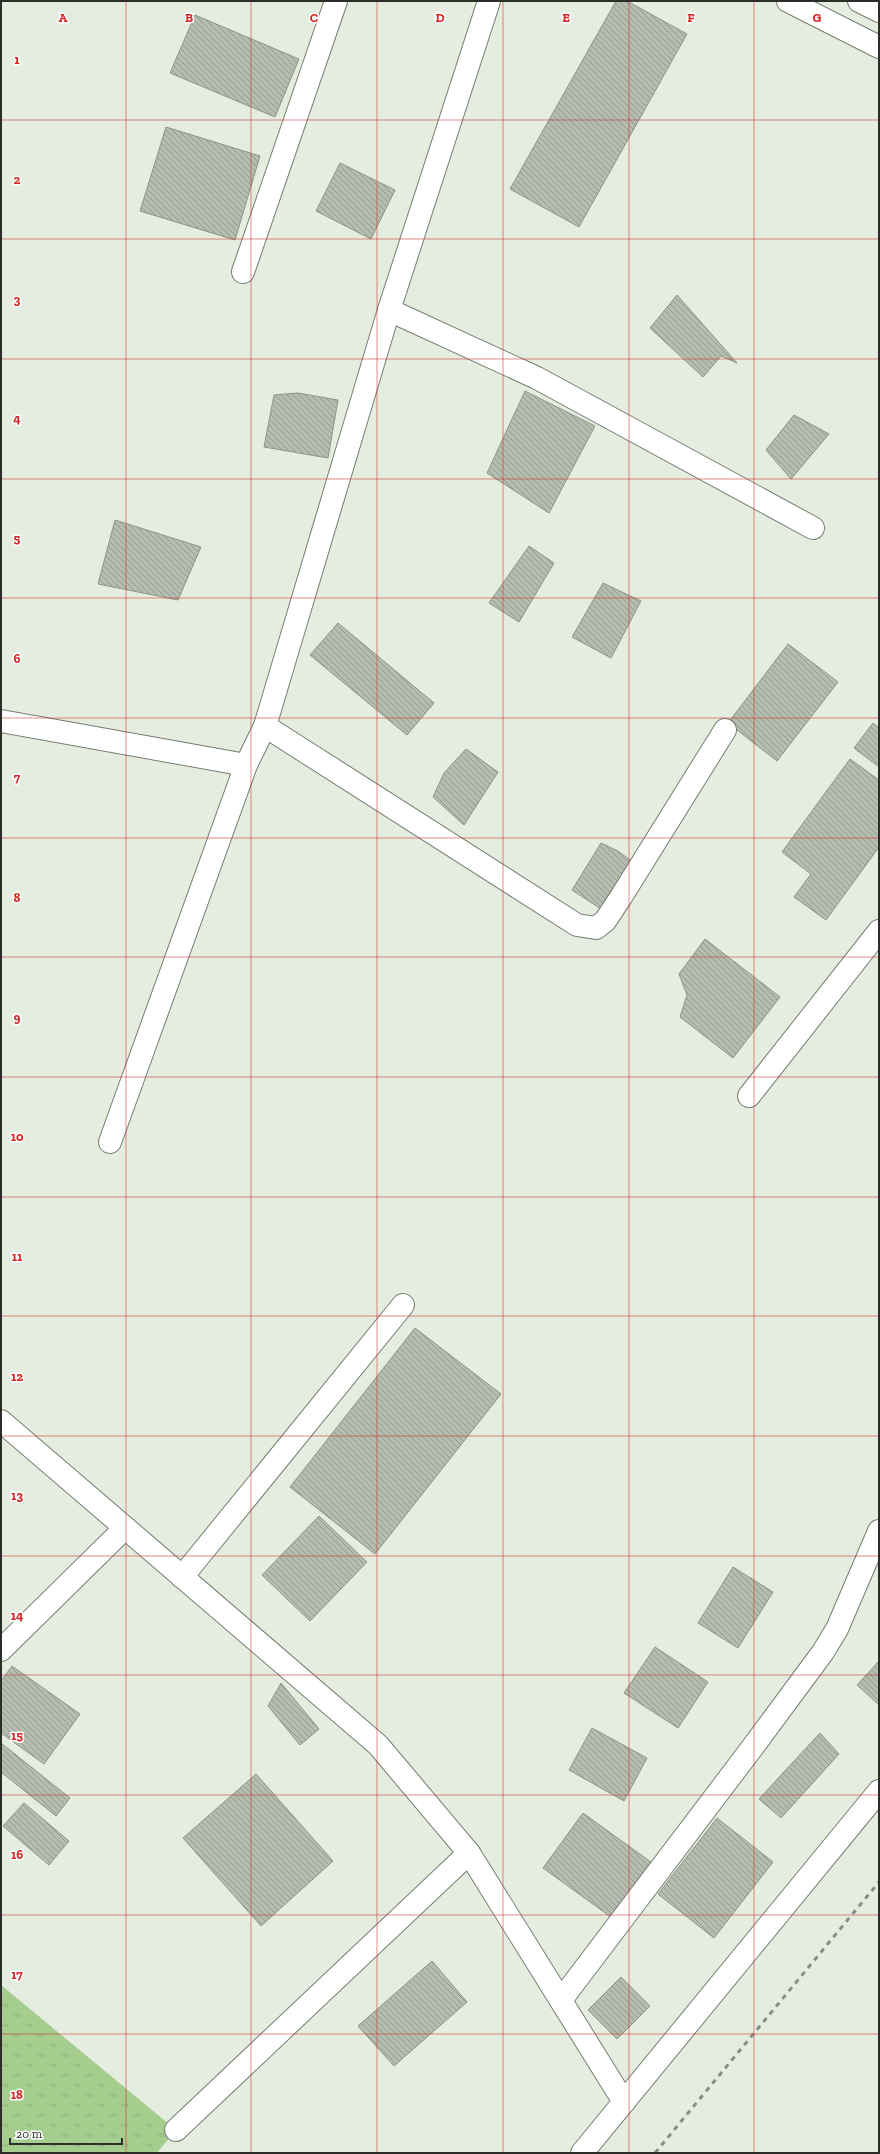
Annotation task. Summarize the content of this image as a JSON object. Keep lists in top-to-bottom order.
{
  "scale_bar": "20 m",
  "grid": {
    "columns": [
      "A",
      "B",
      "C",
      "D",
      "E",
      "F",
      "G"
    ],
    "rows": [
      "1",
      "2",
      "3",
      "4",
      "5",
      "6",
      "7",
      "8",
      "9",
      "10",
      "11",
      "12",
      "13",
      "14",
      "15",
      "16",
      "17",
      "18"
    ]
  }
}
